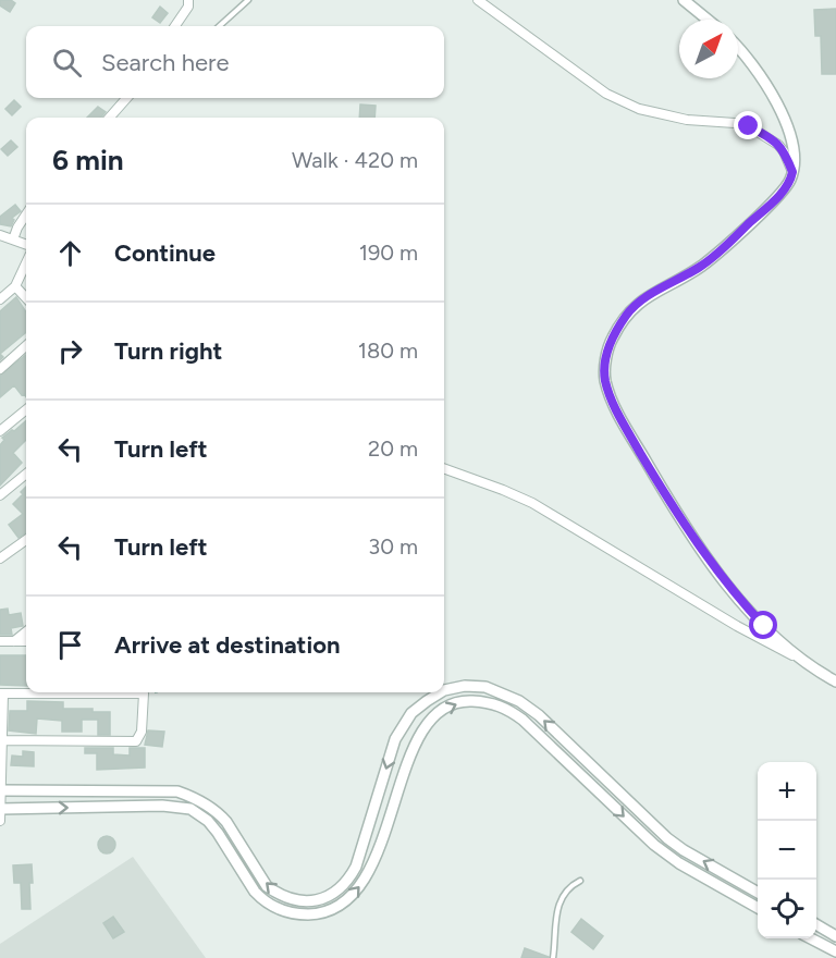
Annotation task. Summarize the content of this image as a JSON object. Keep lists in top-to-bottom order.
{
  "north": "top right",
  "page": {
    "search": "Search here",
    "heading": ["6 min", "Walk · 420 m"],
    "list": [
      ["Continue", "190 m"],
      ["Turn right", "180 m"],
      ["Turn left", "20 m"],
      ["Turn left", "30 m"],
      "Arrive at destination"
    ],
    "map_buttons": ["+", "−"]
  }
}
